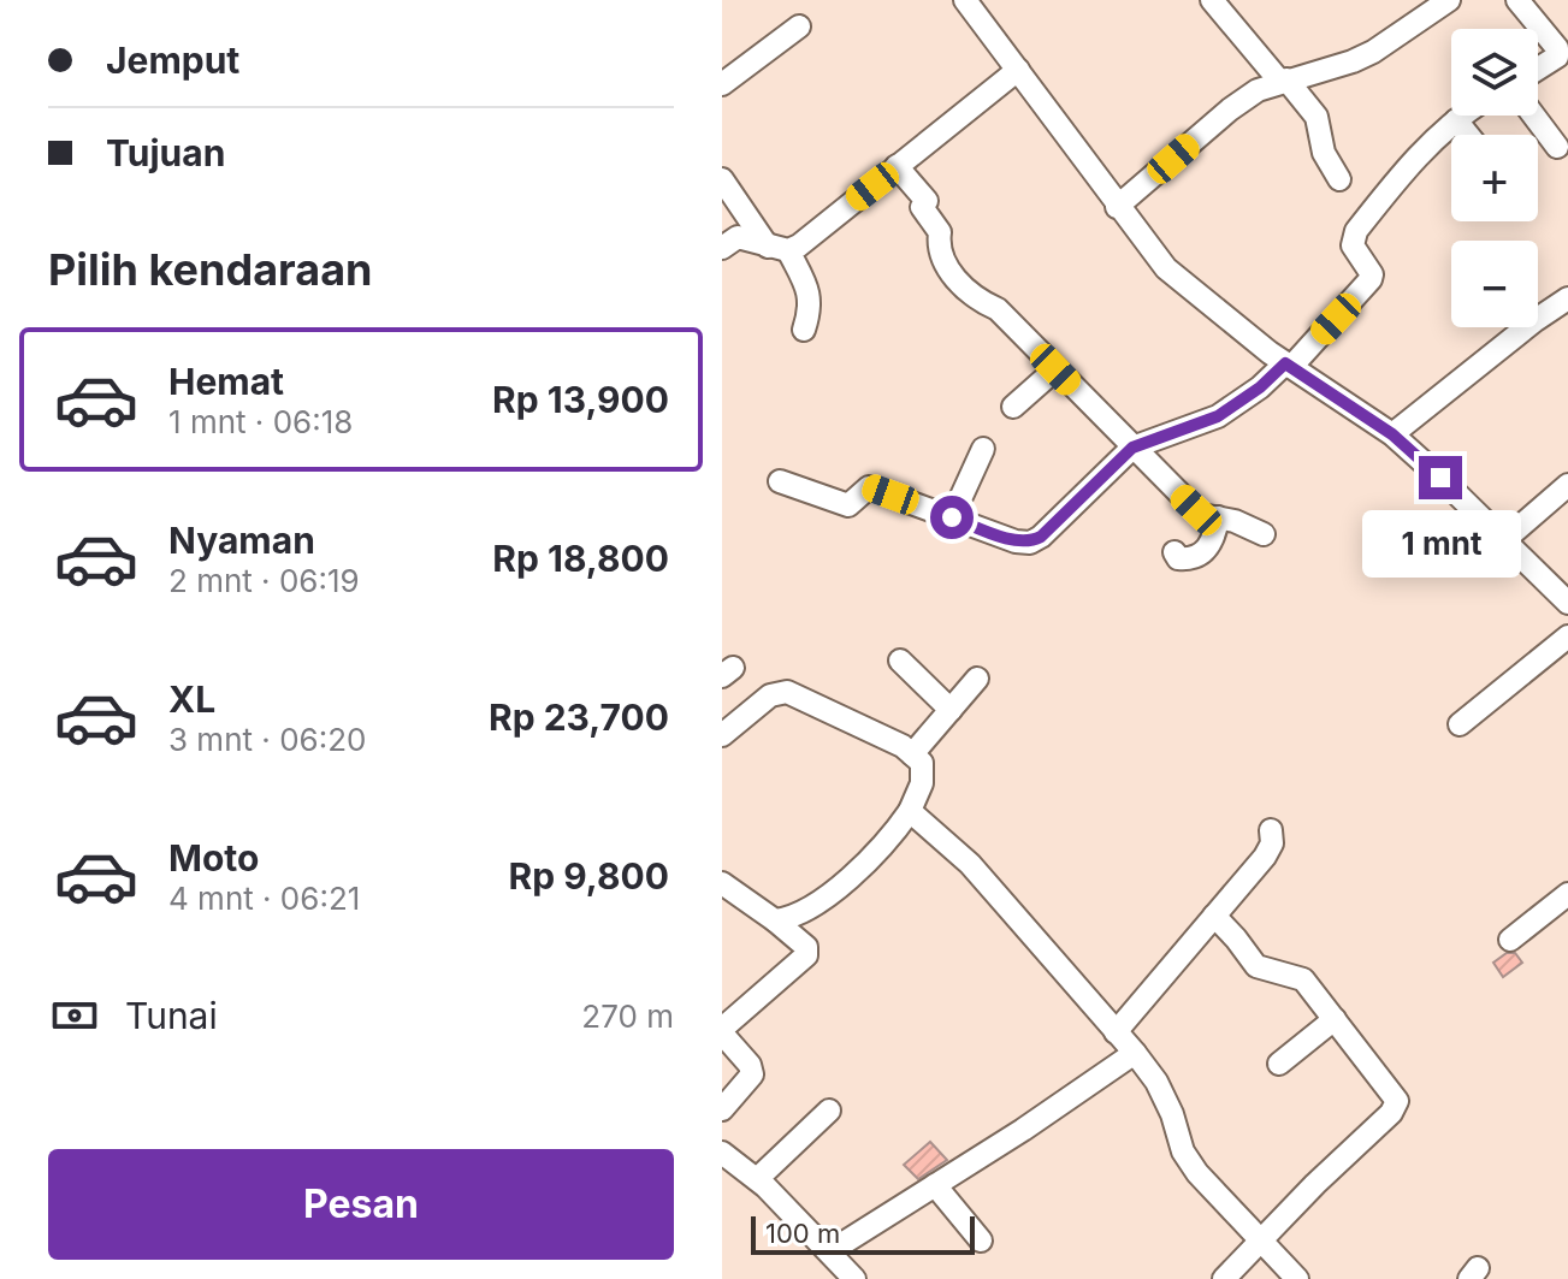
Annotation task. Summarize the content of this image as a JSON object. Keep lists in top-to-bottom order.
{
  "scale_bar": "100 m",
  "page": {
    "banner": ["Jemput", "Tujuan"],
    "map_buttons": ["+", "−"],
    "heading": "Pilih kendaraan",
    "list": [
      {
        "name": "Hemat",
        "note": "1 mnt · 06:18",
        "value": "Rp 13,900"
      },
      {
        "name": "Nyaman",
        "note": "2 mnt · 06:19",
        "value": "Rp 18,800"
      },
      {
        "name": "XL",
        "note": "3 mnt · 06:20",
        "value": "Rp 23,700"
      },
      {
        "name": "Moto",
        "note": "4 mnt · 06:21",
        "value": "Rp 9,800"
      }
    ],
    "bubble": "1 mnt",
    "pay": ["Tunai", "270 m"],
    "buttons": "Pesan",
    "scale": "100 m"
  }
}
